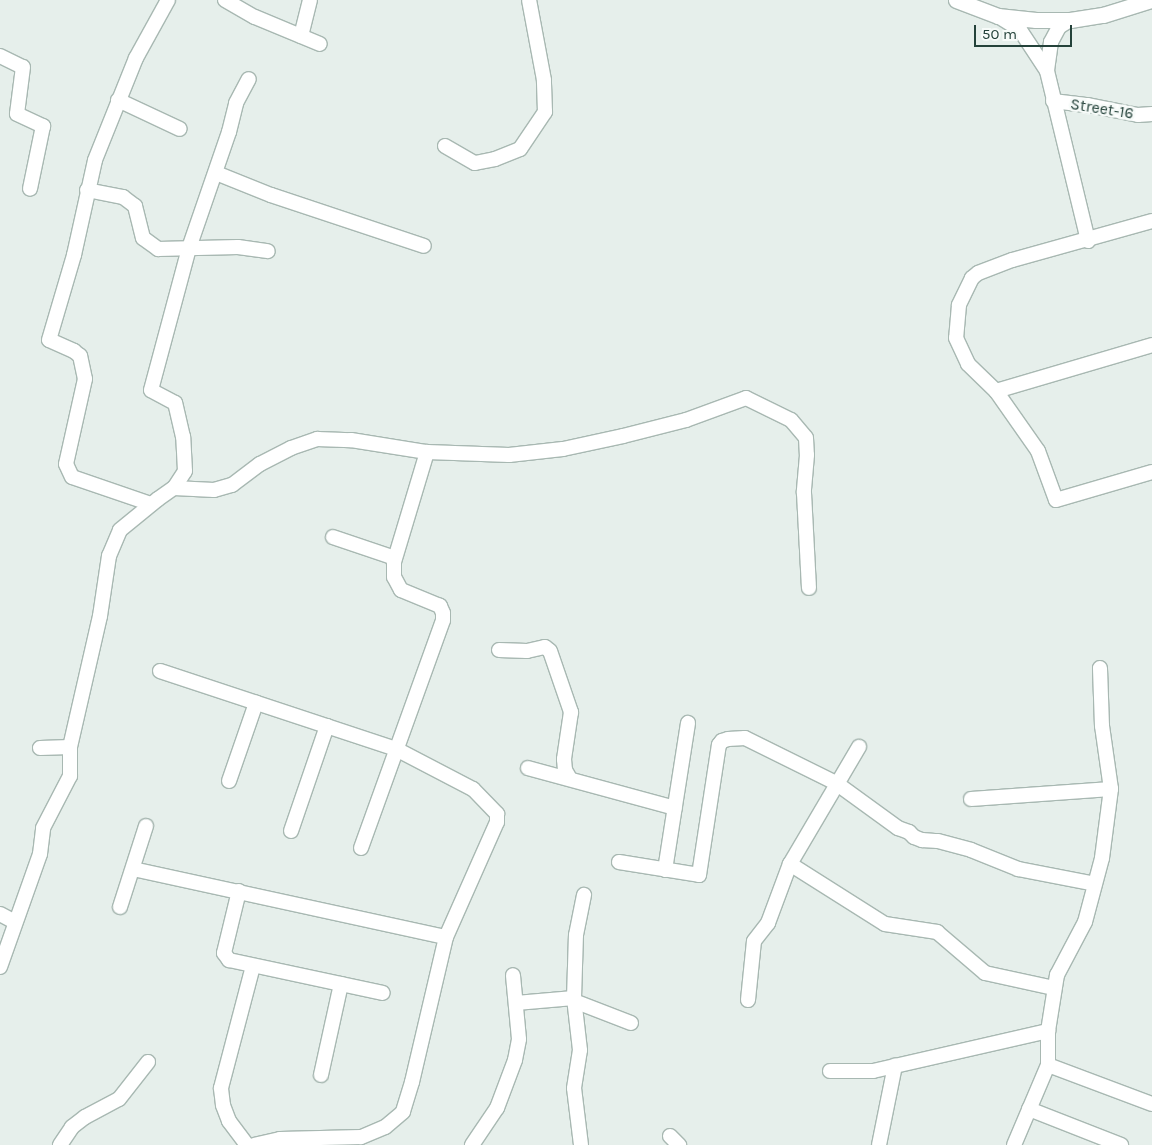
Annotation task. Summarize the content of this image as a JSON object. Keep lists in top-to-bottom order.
{
  "streets": {
    "street": ["Street-16"]
  },
  "scale_bar": "50 m"
}
